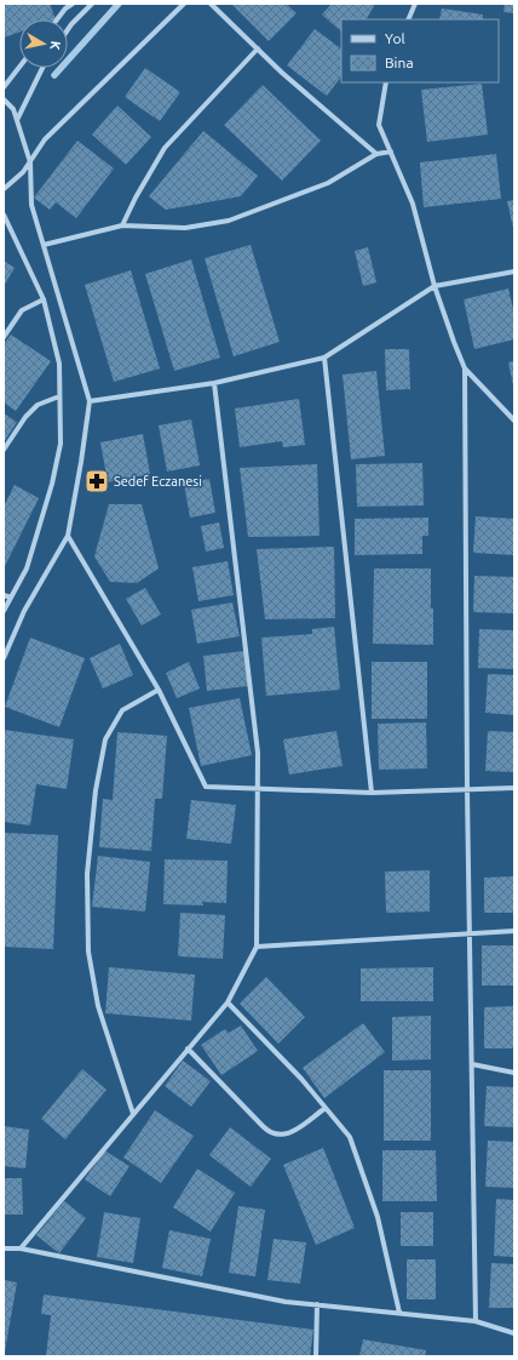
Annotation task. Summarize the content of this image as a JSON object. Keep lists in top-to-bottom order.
{
  "places": {
    "pharmacy": ["Sedef Eczanesi"]
  },
  "legend": ["Yol", "Bina"],
  "north": "right"
}
